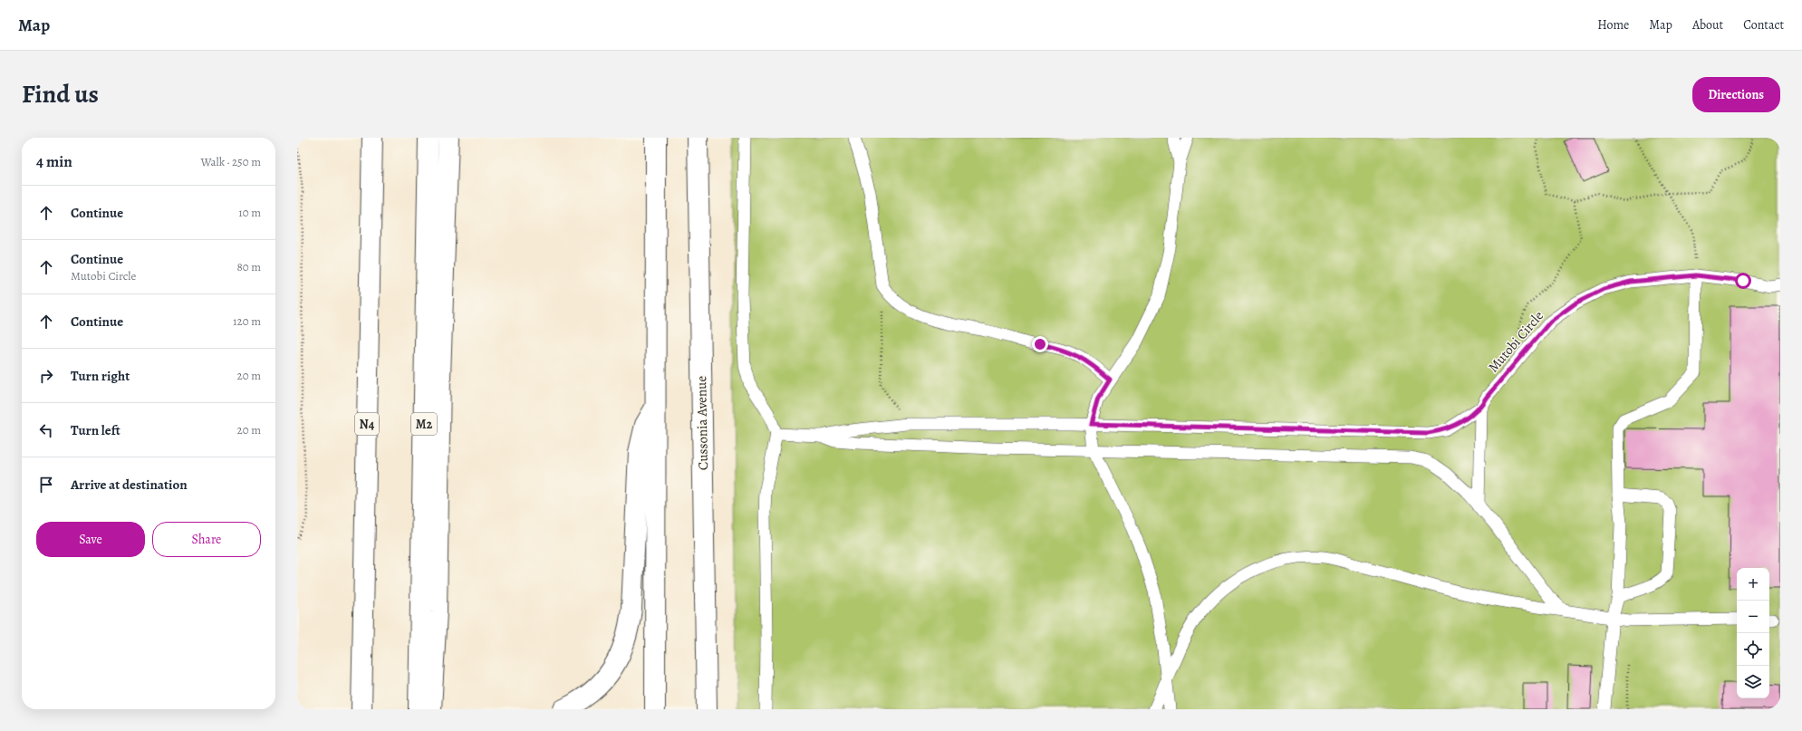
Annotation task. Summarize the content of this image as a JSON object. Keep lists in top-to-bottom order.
{
  "streets": {
    "main road": ["Cussonia Avenue", "N4", "M2"],
    "lane": ["Mutobi Circle"]
  },
  "page": {
    "header": "Map",
    "nav": [
      "Home",
      "Map",
      "About",
      "Contact"
    ],
    "title": "Find us",
    "buttons": [
      "Directions",
      ["Save", "Share"]
    ],
    "heading": ["4 min", "Walk · 250 m"],
    "list": [
      ["Continue", "10 m"],
      ["Continue", "Mutobi Circle", "80 m"],
      ["Continue", "120 m"],
      ["Turn right", "20 m"],
      ["Turn left", "20 m"],
      "Arrive at destination"
    ],
    "map_buttons": ["+", "−"]
  }
}
